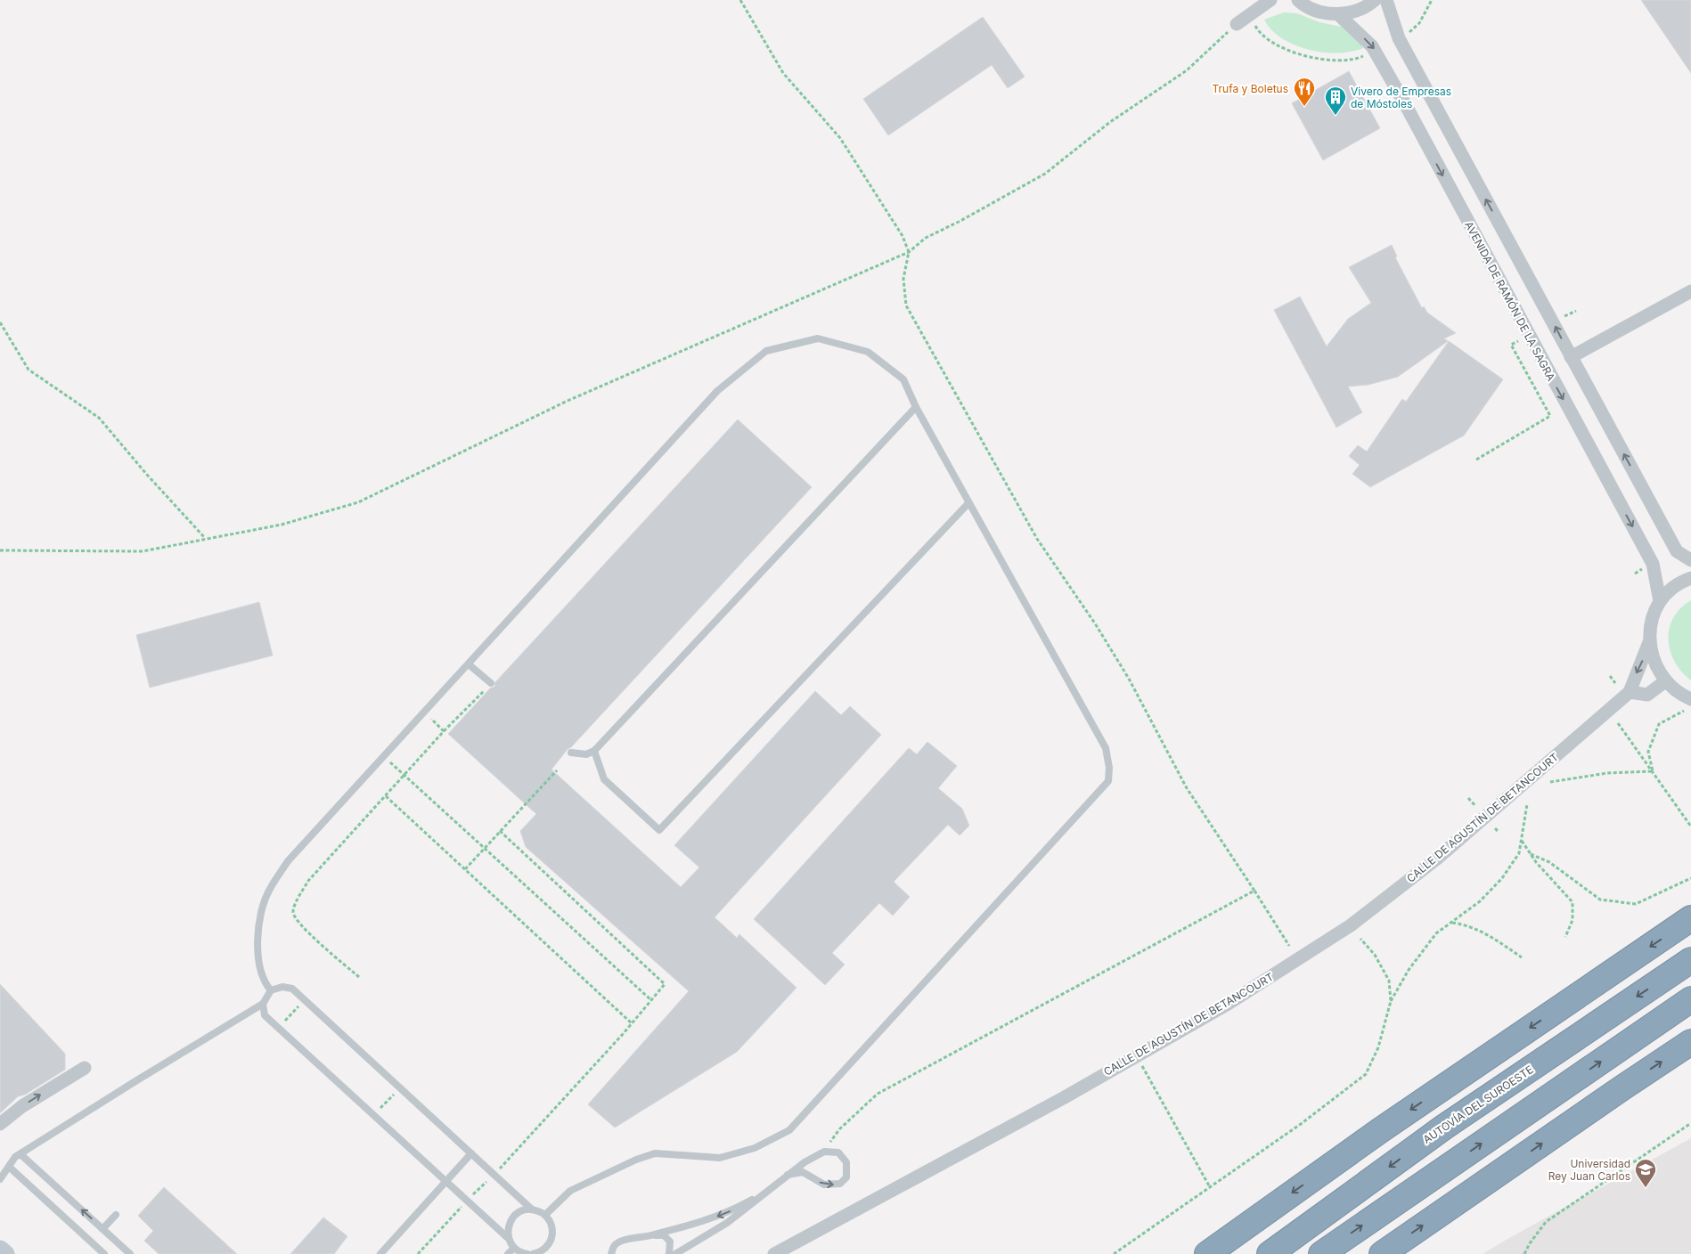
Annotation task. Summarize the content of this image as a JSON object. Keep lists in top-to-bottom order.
{
  "streets": {
    "highway": ["AUTOVÍA DEL SUROESTE"],
    "street": ["AVENIDA DE RAMÓN DE LA SAGRA", "CALLE DE AGUSTÍN DE BETANCOURT"]
  },
  "places": {
    "restaurant": ["Trufa y Boletus"],
    "building": ["Vivero de Empresas de Móstoles"],
    "school or university": ["Universidad Rey Juan Carlos"]
  }
}
